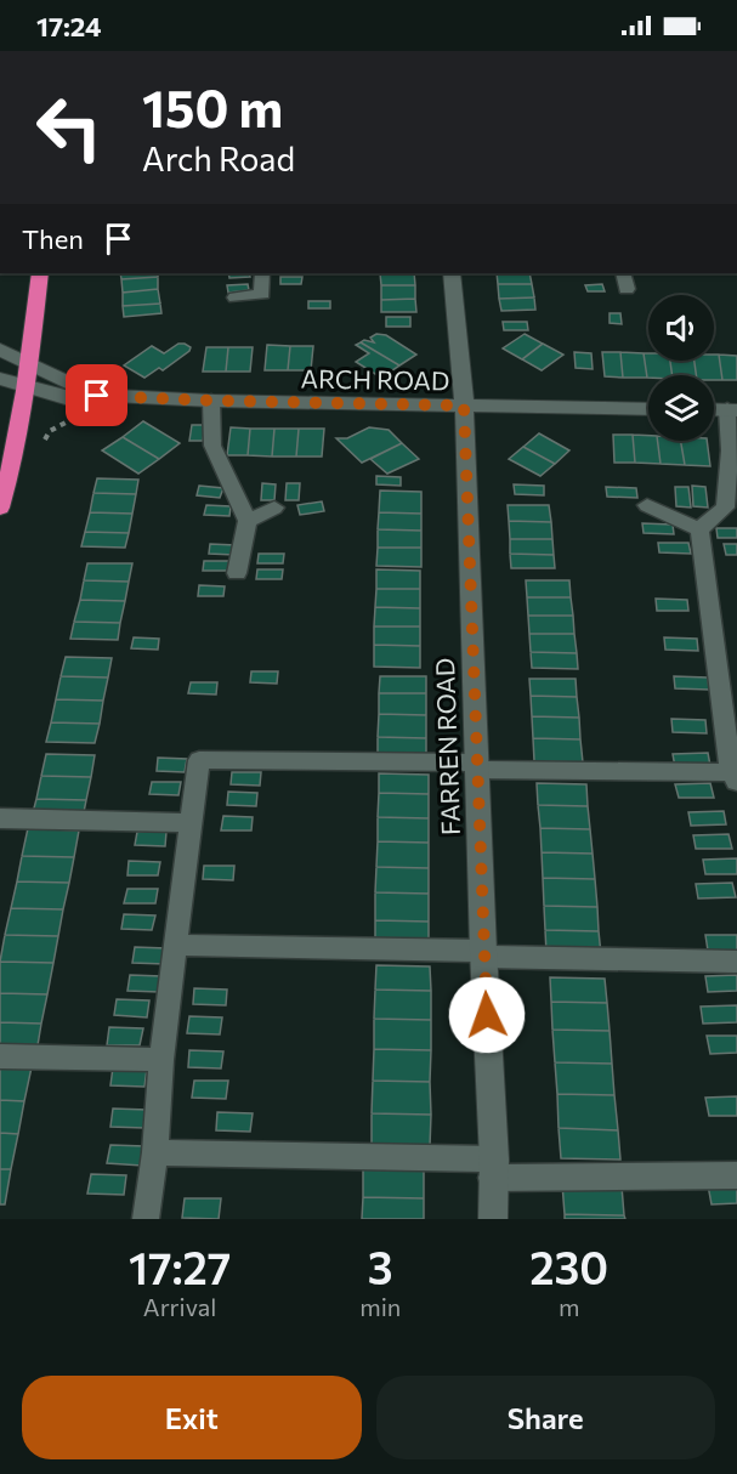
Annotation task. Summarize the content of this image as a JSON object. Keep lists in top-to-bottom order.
{
  "streets": {
    "street": ["ARCH ROAD", "FARREN ROAD"]
  },
  "crossings": [
    ["ARCH ROAD", "FARREN ROAD"]
  ],
  "page": {
    "status": "17:24",
    "turn": ["150 m", "Arch Road"],
    "then": "Then",
    "eta": [
      "17:27",
      "Arrival",
      "3",
      "min",
      "230",
      "m"
    ],
    "buttons": ["Exit", "Share"]
  }
}
